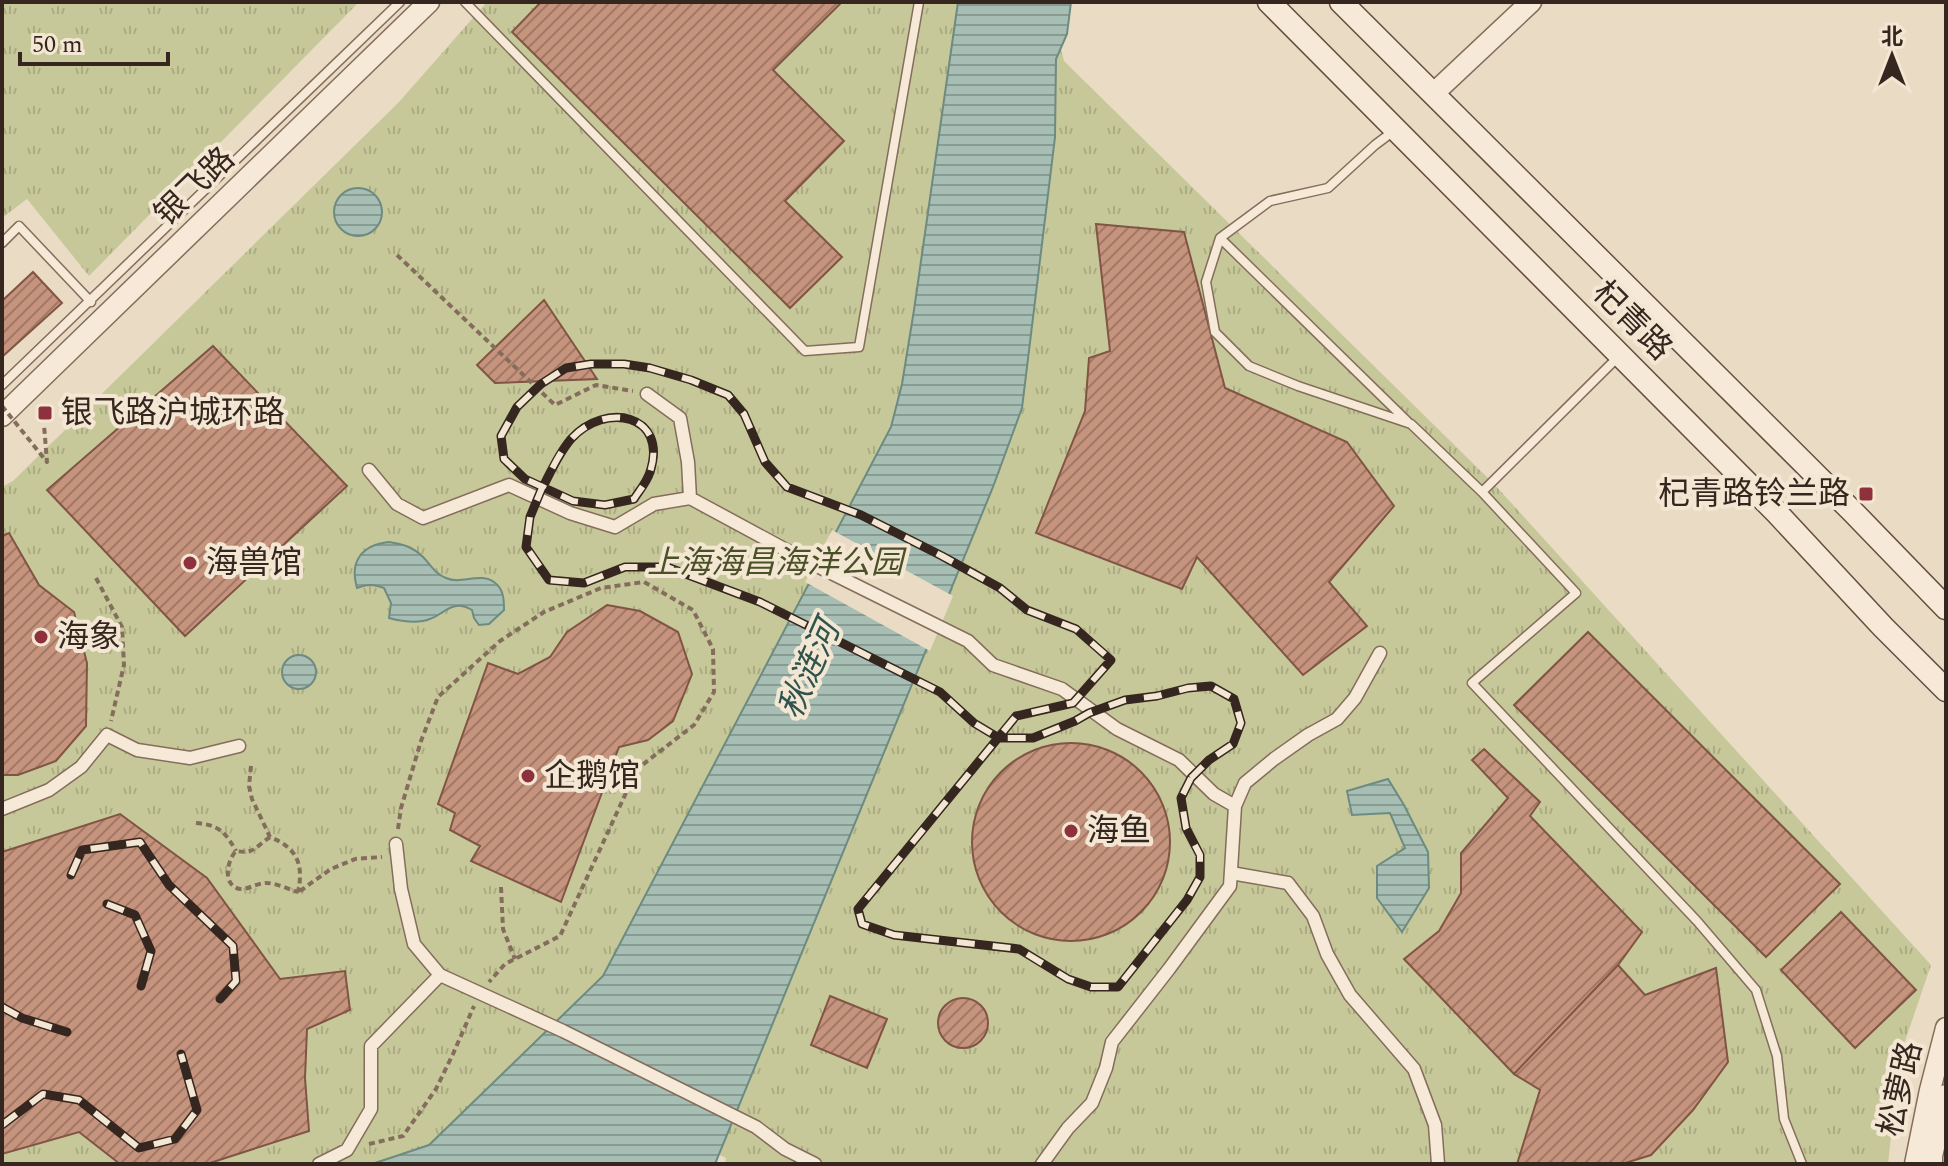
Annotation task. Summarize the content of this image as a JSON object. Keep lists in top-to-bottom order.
{
  "streets": {
    "main road": ["杞青路"],
    "street": ["银飞路", "松萝路"]
  },
  "water": ["秋涟河"],
  "parks": ["上海海昌海洋公园"],
  "places": {
    "transit": ["银飞路沪城环路", "杞青路铃兰路"],
    "other": [
      "海兽馆",
      "海象",
      "企鹅馆",
      "海鱼"
    ]
  },
  "scale_bar": "50 m",
  "north": "top"
}
